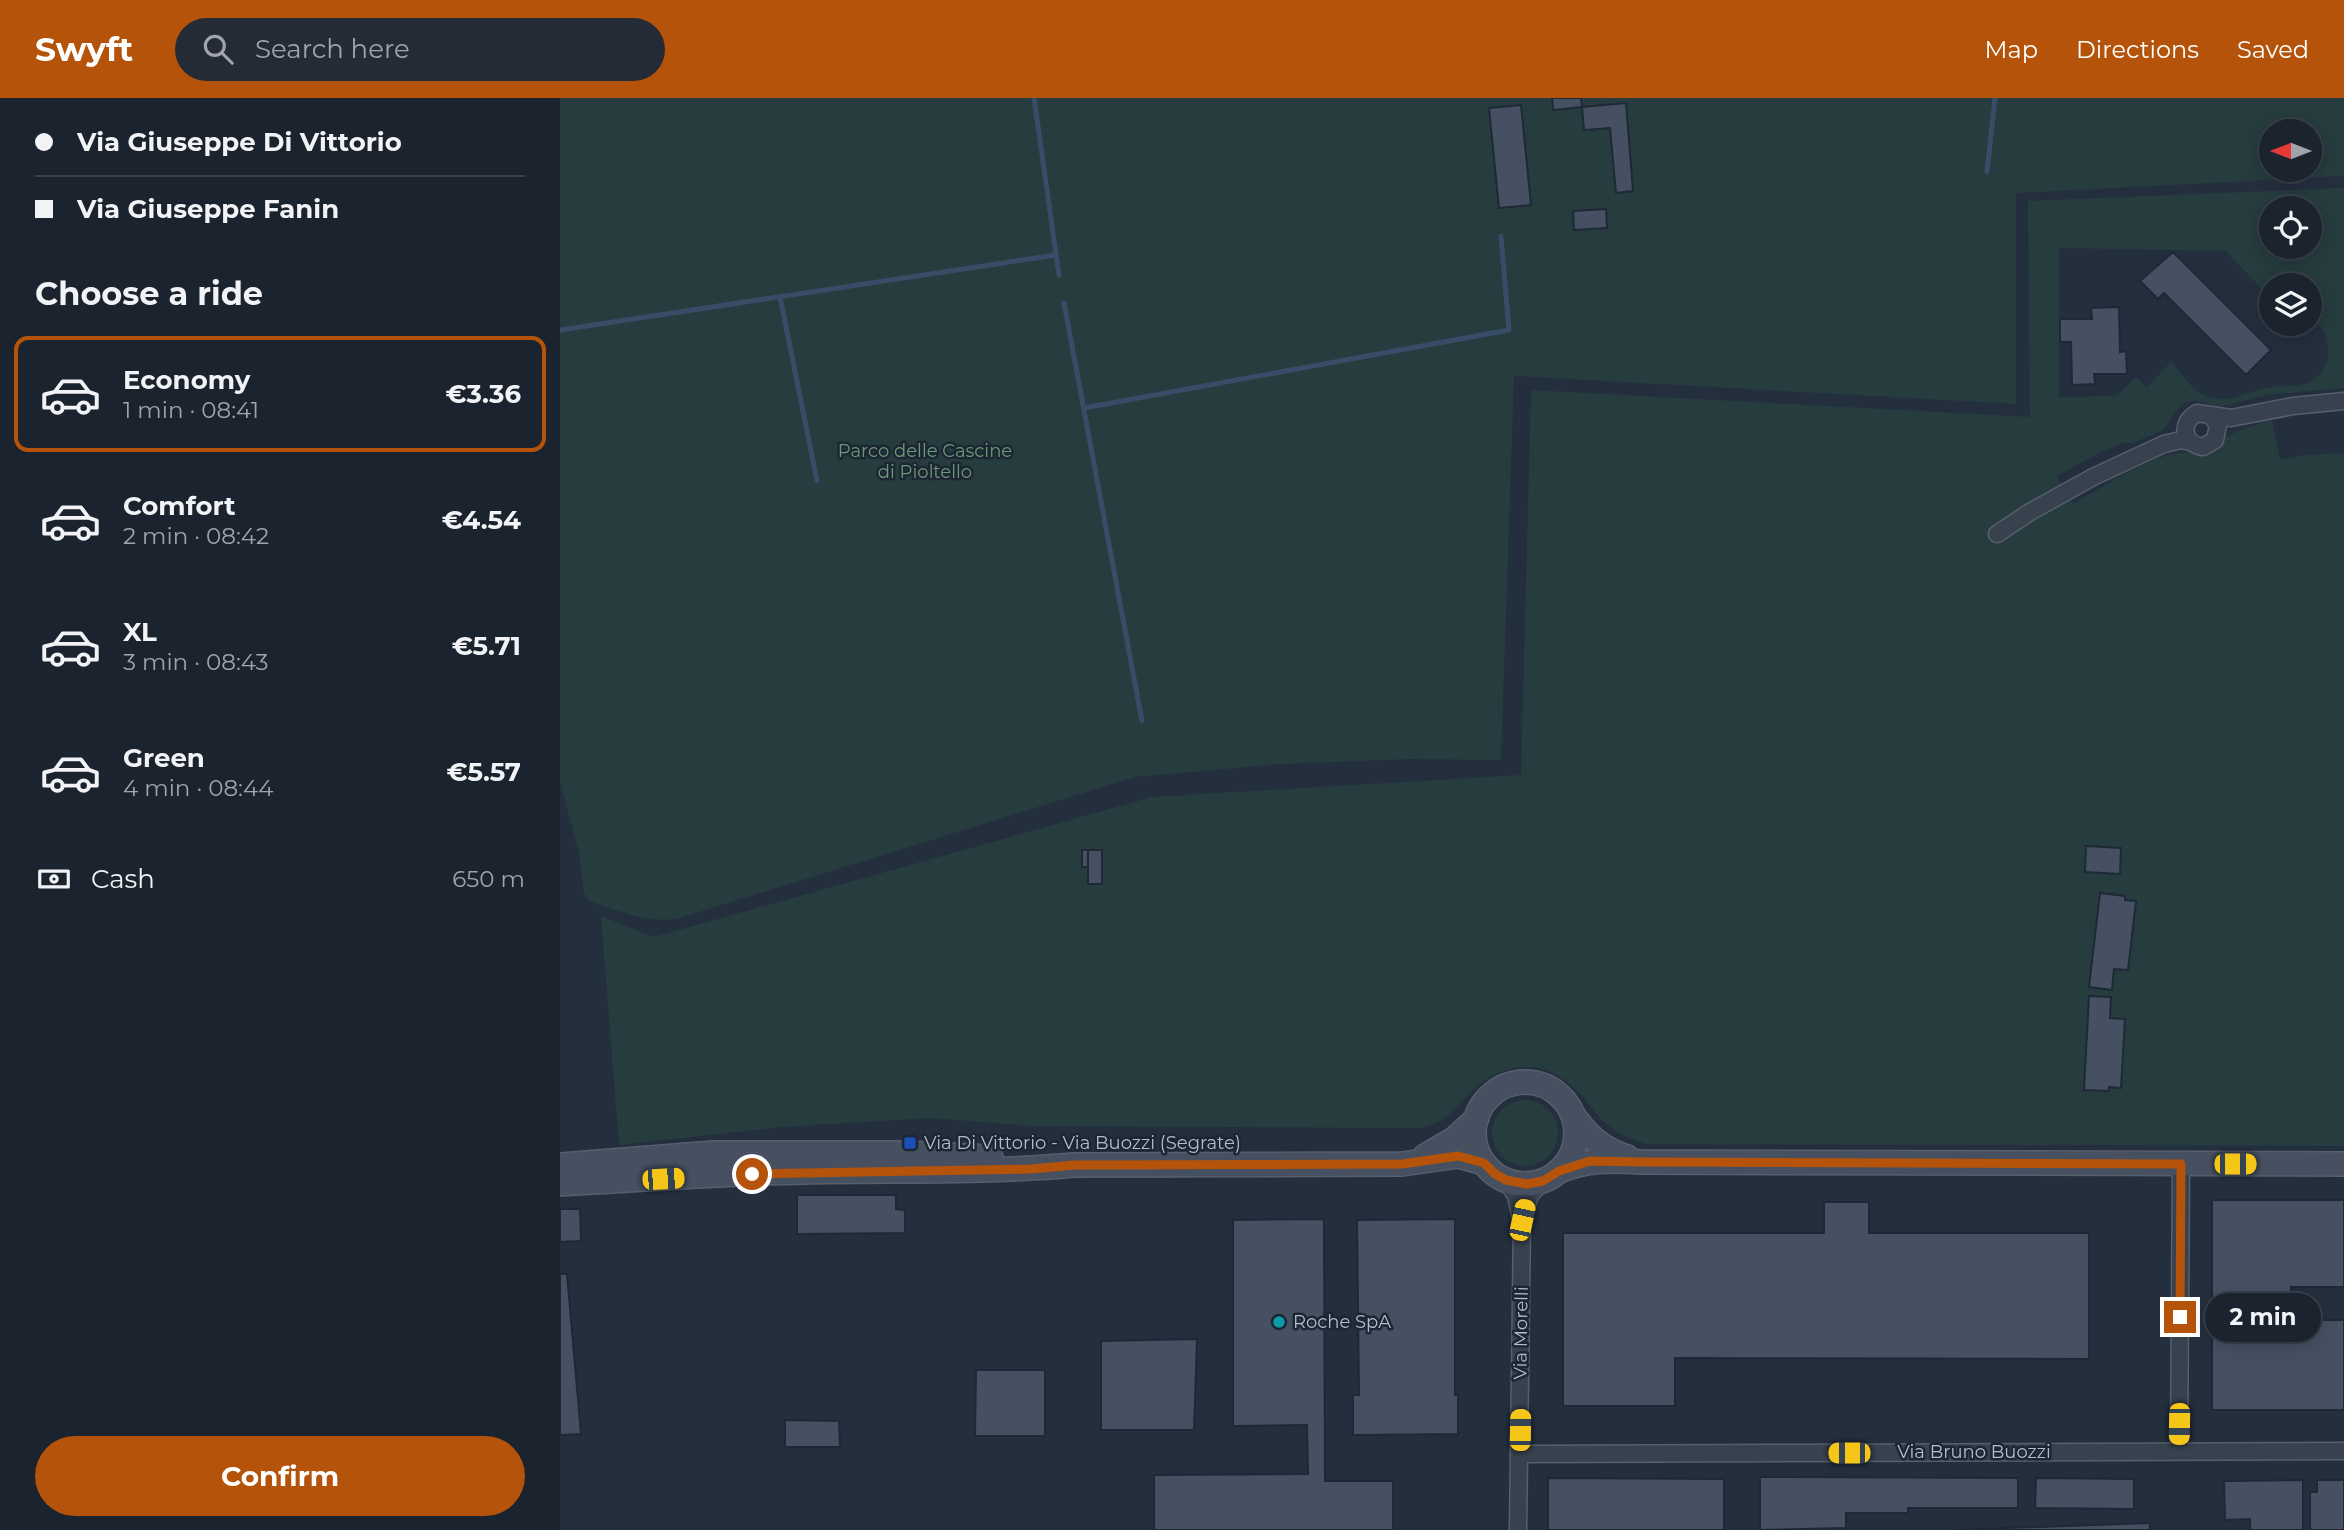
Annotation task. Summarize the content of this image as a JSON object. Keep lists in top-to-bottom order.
{
  "streets": {
    "street": ["Via Morelli", "Via Bruno Buozzi"]
  },
  "crossings": [
    ["Via Morelli", "Via Bruno Buozzi"]
  ],
  "parks": ["Parco delle Cascine di Pioltello"],
  "places": {
    "transit": ["Via Di Vittorio - Via Buozzi (Segrate)"],
    "other": ["Roche SpA"]
  },
  "north": "left",
  "page": {
    "header": "Swyft",
    "search": "Search here",
    "nav": ["Map", "Directions", "Saved"],
    "banner": ["Via Giuseppe Di Vittorio", "Via Giuseppe Fanin"],
    "heading": "Choose a ride",
    "list": [
      {
        "name": "Economy",
        "note": "1 min · 08:41",
        "value": "€3.36"
      },
      {
        "name": "Comfort",
        "note": "2 min · 08:42",
        "value": "€4.54"
      },
      {
        "name": "XL",
        "note": "3 min · 08:43",
        "value": "€5.71"
      },
      {
        "name": "Green",
        "note": "4 min · 08:44",
        "value": "€5.57"
      }
    ],
    "pay": ["Cash", "650 m"],
    "bubble": "2 min",
    "buttons": "Confirm"
  }
}
